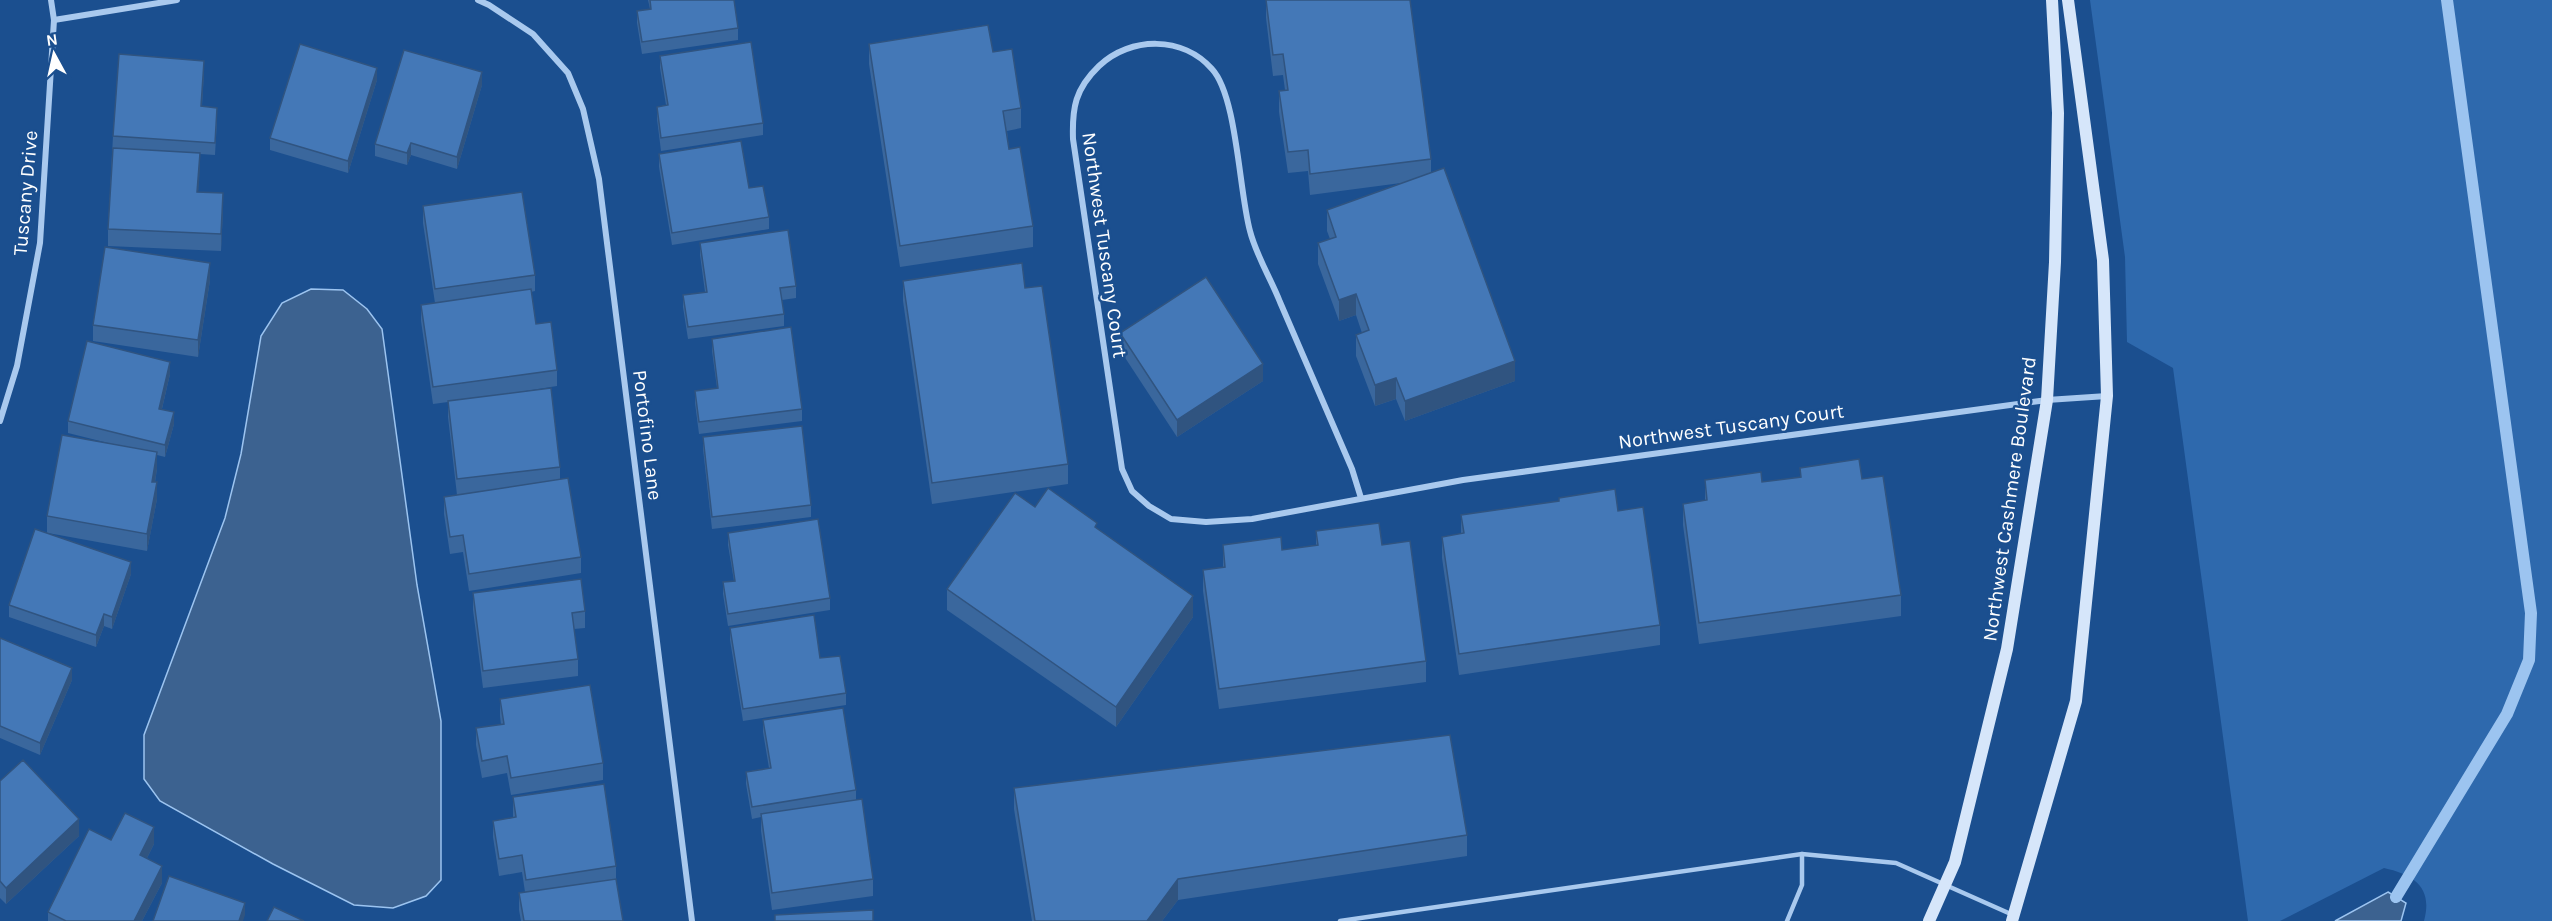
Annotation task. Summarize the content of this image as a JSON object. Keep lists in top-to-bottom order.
{
  "streets": {
    "street": [
      "Tuscany Drive",
      "Northwest Tuscany Court",
      "Portofino Lane",
      "Northwest Cashmere Boulevard"
    ]
  },
  "crossings": [
    ["Northwest Tuscany Court", "Northwest Cashmere Boulevard"]
  ],
  "north": "top"
}
